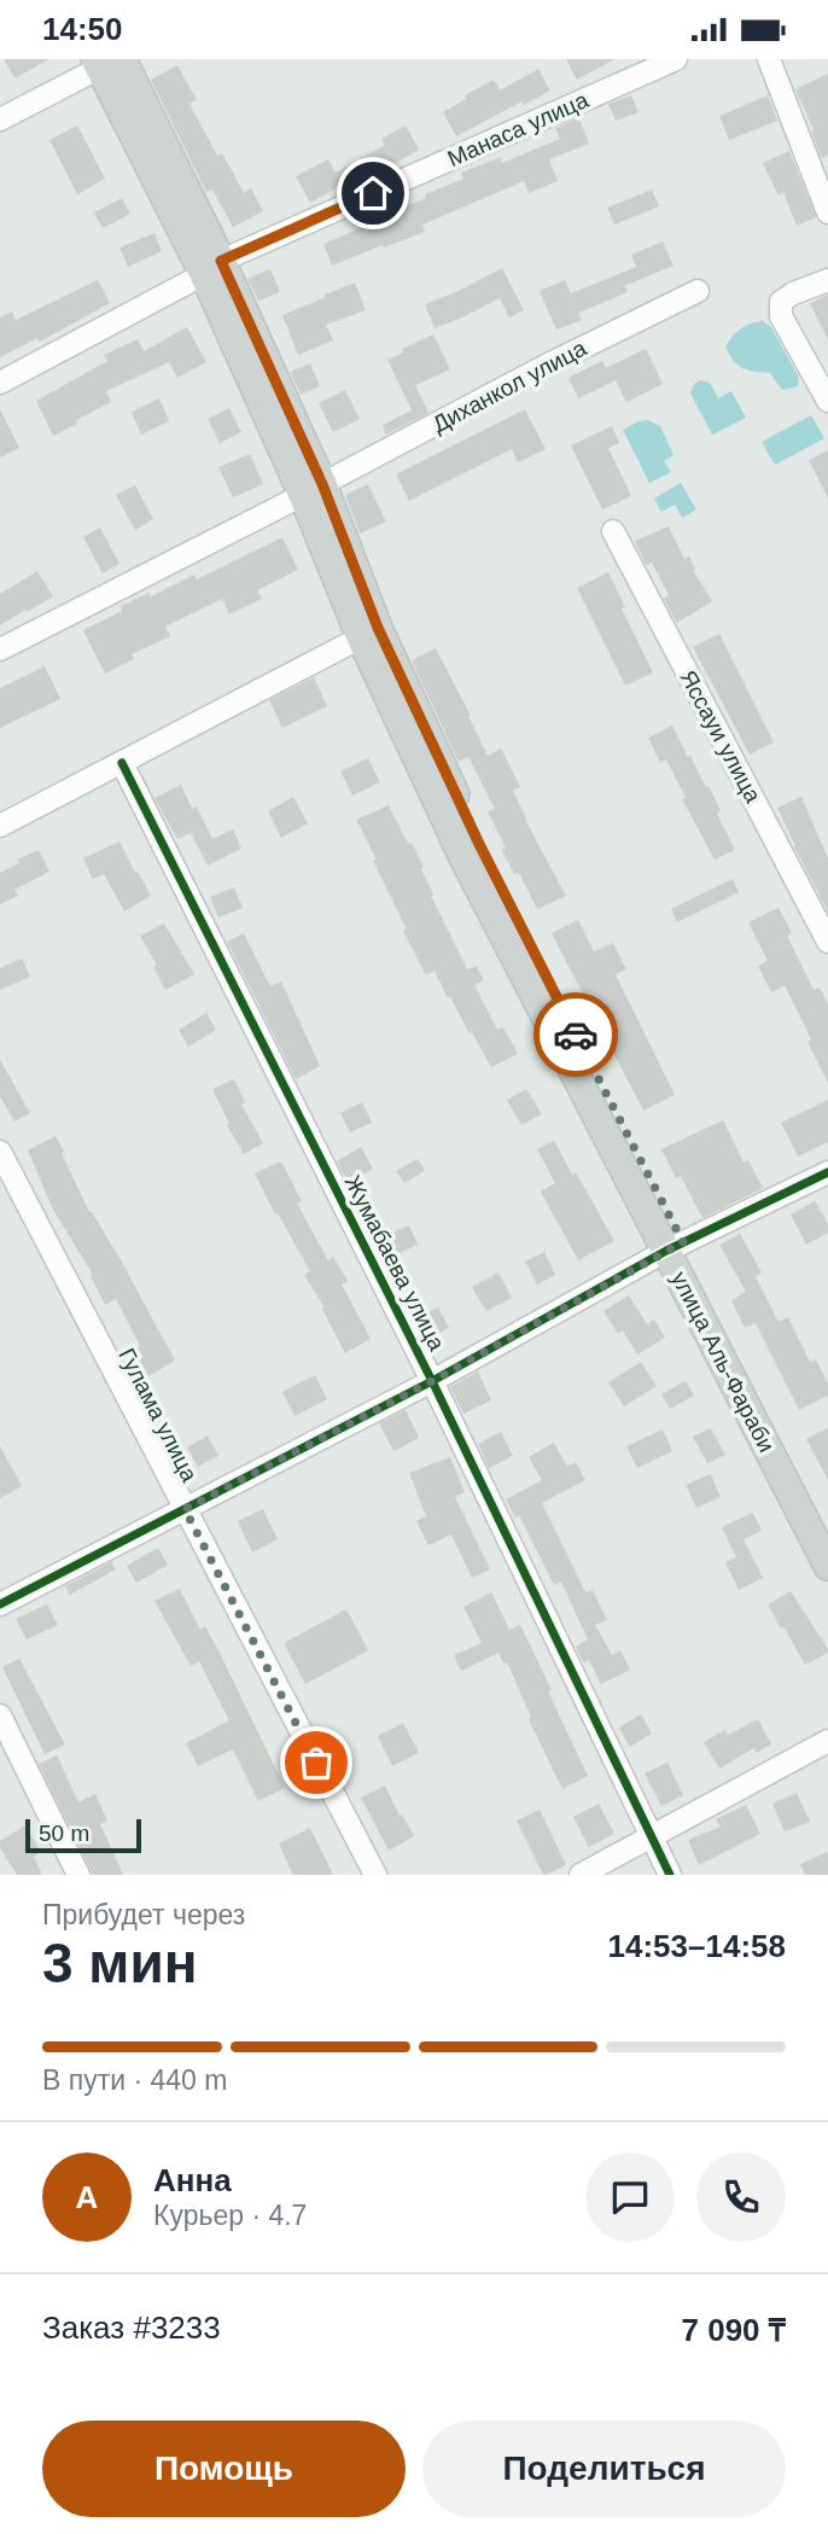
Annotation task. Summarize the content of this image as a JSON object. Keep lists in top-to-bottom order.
{
  "streets": {
    "main road": ["улица Аль-Фараби"],
    "street": [
      "Манаса улица",
      "Диханкол улица",
      "Яссауи улица",
      "Жумабаева улица",
      "Гулама улица"
    ]
  },
  "crossings": [
    ["Манаса улица", "улица Аль-Фараби"],
    ["Диханкол улица", "улица Аль-Фараби"]
  ],
  "scale_bar": "50 m",
  "page": {
    "status": "14:50",
    "scale": "50 m",
    "heading": ["3 мин", "Прибудет через", "14:53–14:58"],
    "panel": [
      "Анна",
      "Курьер · 4.7",
      "Заказ #3233",
      "7 090 ₸"
    ],
    "bar": "В пути · 440 m",
    "round": "А",
    "buttons": ["Помощь", "Поделиться"]
  }
}
